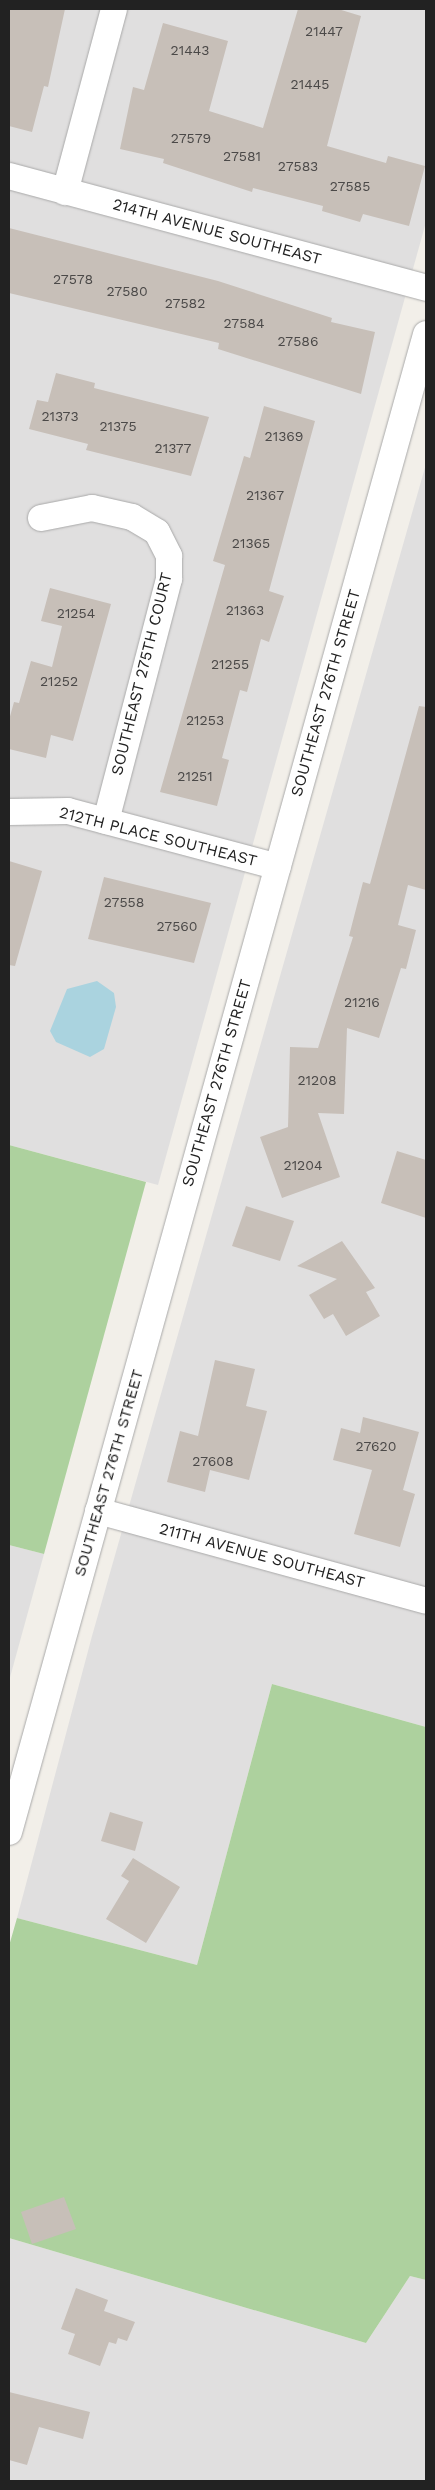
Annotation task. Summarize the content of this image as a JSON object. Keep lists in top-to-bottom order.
{
  "streets": {
    "street": [
      "214TH AVENUE SOUTHEAST",
      "SOUTHEAST 275TH COURT",
      "SOUTHEAST 276TH STREET",
      "212TH PLACE SOUTHEAST",
      "211TH AVENUE SOUTHEAST"
    ]
  },
  "crossings": [
    ["SOUTHEAST 275TH COURT", "212TH PLACE SOUTHEAST"],
    ["SOUTHEAST 276TH STREET", "212TH PLACE SOUTHEAST"],
    ["SOUTHEAST 276TH STREET", "211TH AVENUE SOUTHEAST"]
  ],
  "house_numbers": [
    "21447",
    "21443",
    "21445",
    "27579",
    "27581",
    "27583",
    "27585",
    "27578",
    "27580",
    "27582",
    "27584",
    "27586",
    "21373",
    "21375",
    "21369",
    "21377",
    "21367",
    "21365",
    "21363",
    "21254",
    "21255",
    "21252",
    "21253",
    "21251",
    "27558",
    "27560",
    "21216",
    "21208",
    "21204",
    "27620",
    "27608"
  ]
}
